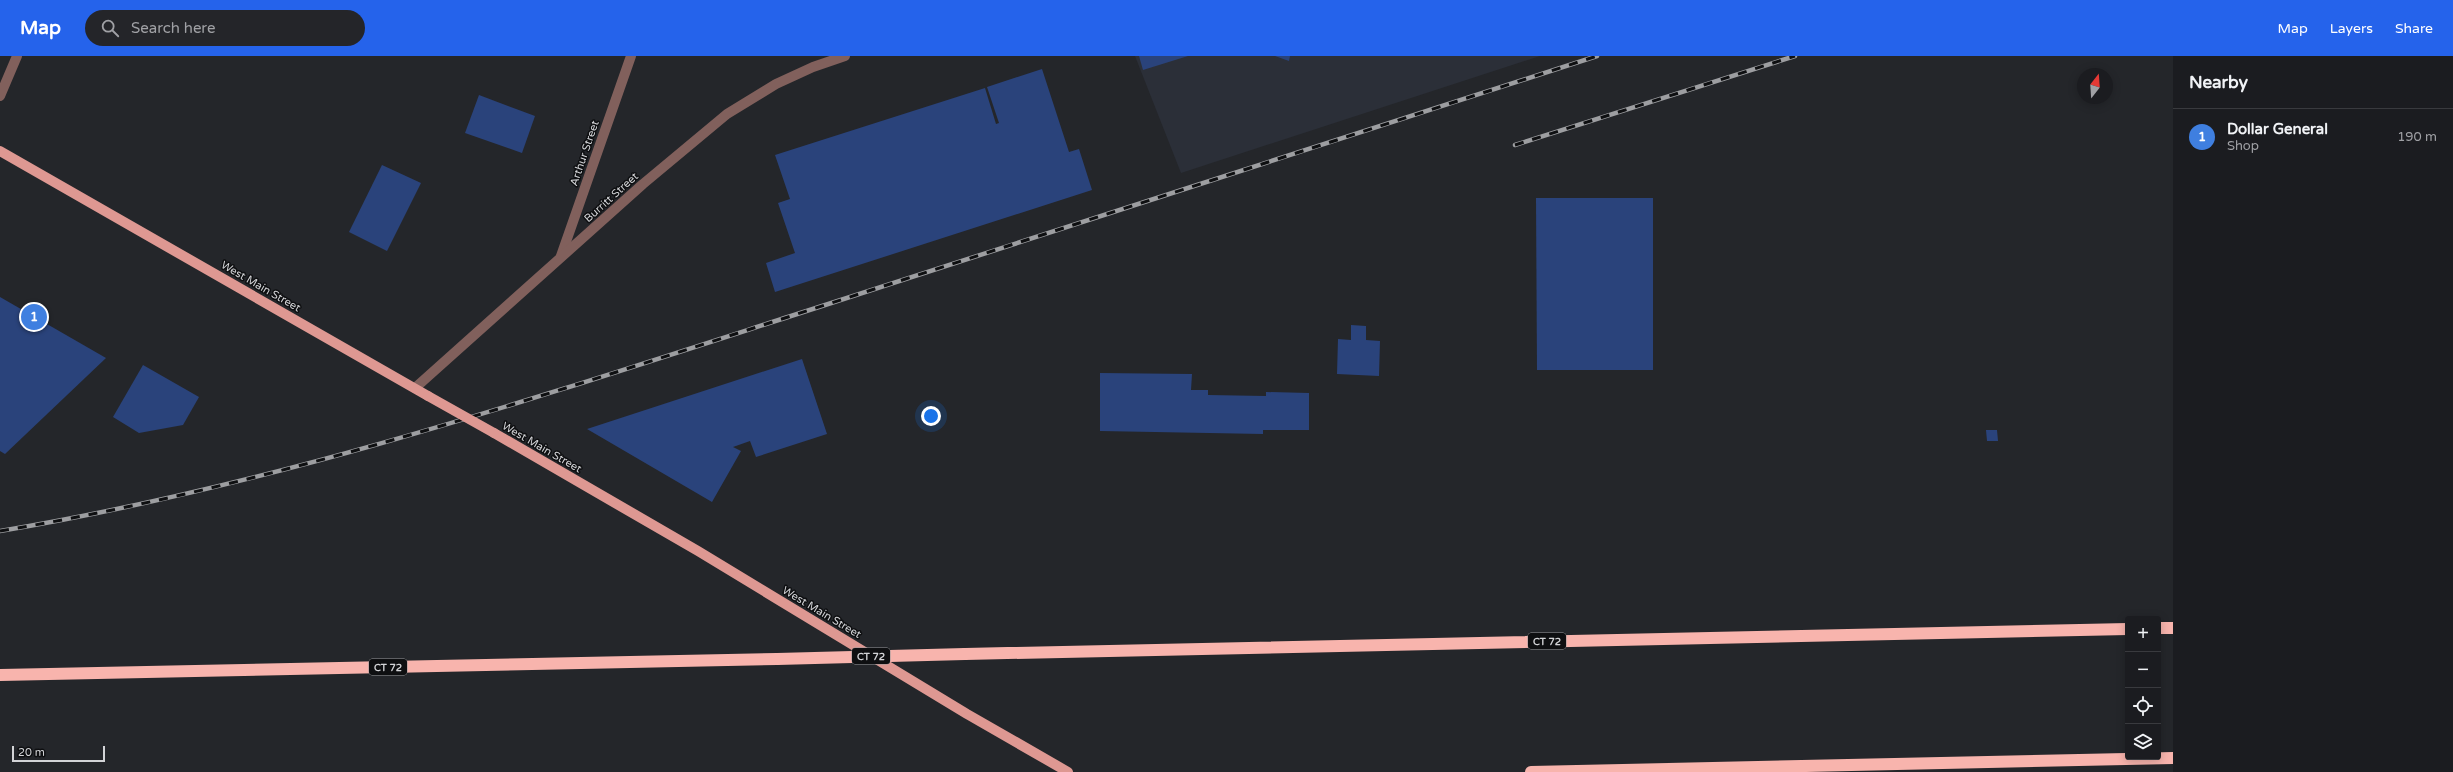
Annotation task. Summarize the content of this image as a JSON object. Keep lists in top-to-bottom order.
{
  "streets": {
    "highway": ["CT 72"],
    "main road": ["West Main Street"],
    "street": ["Arthur Street", "Burritt Street"]
  },
  "crossings": [
    ["Arthur Street", "Burritt Street"],
    ["Burritt Street", "West Main Street"]
  ],
  "scale_bar": "20 m",
  "north": "top",
  "page": {
    "header": "Map",
    "search": "Search here",
    "nav": ["Map", "Layers", "Share"],
    "heading": "Nearby",
    "list": [
      {
        "mark": "1",
        "name": "Dollar General",
        "note": "Shop",
        "value": "190 m"
      }
    ],
    "pins": "1",
    "map_buttons": ["+", "−"],
    "scale": "20 m"
  }
}
